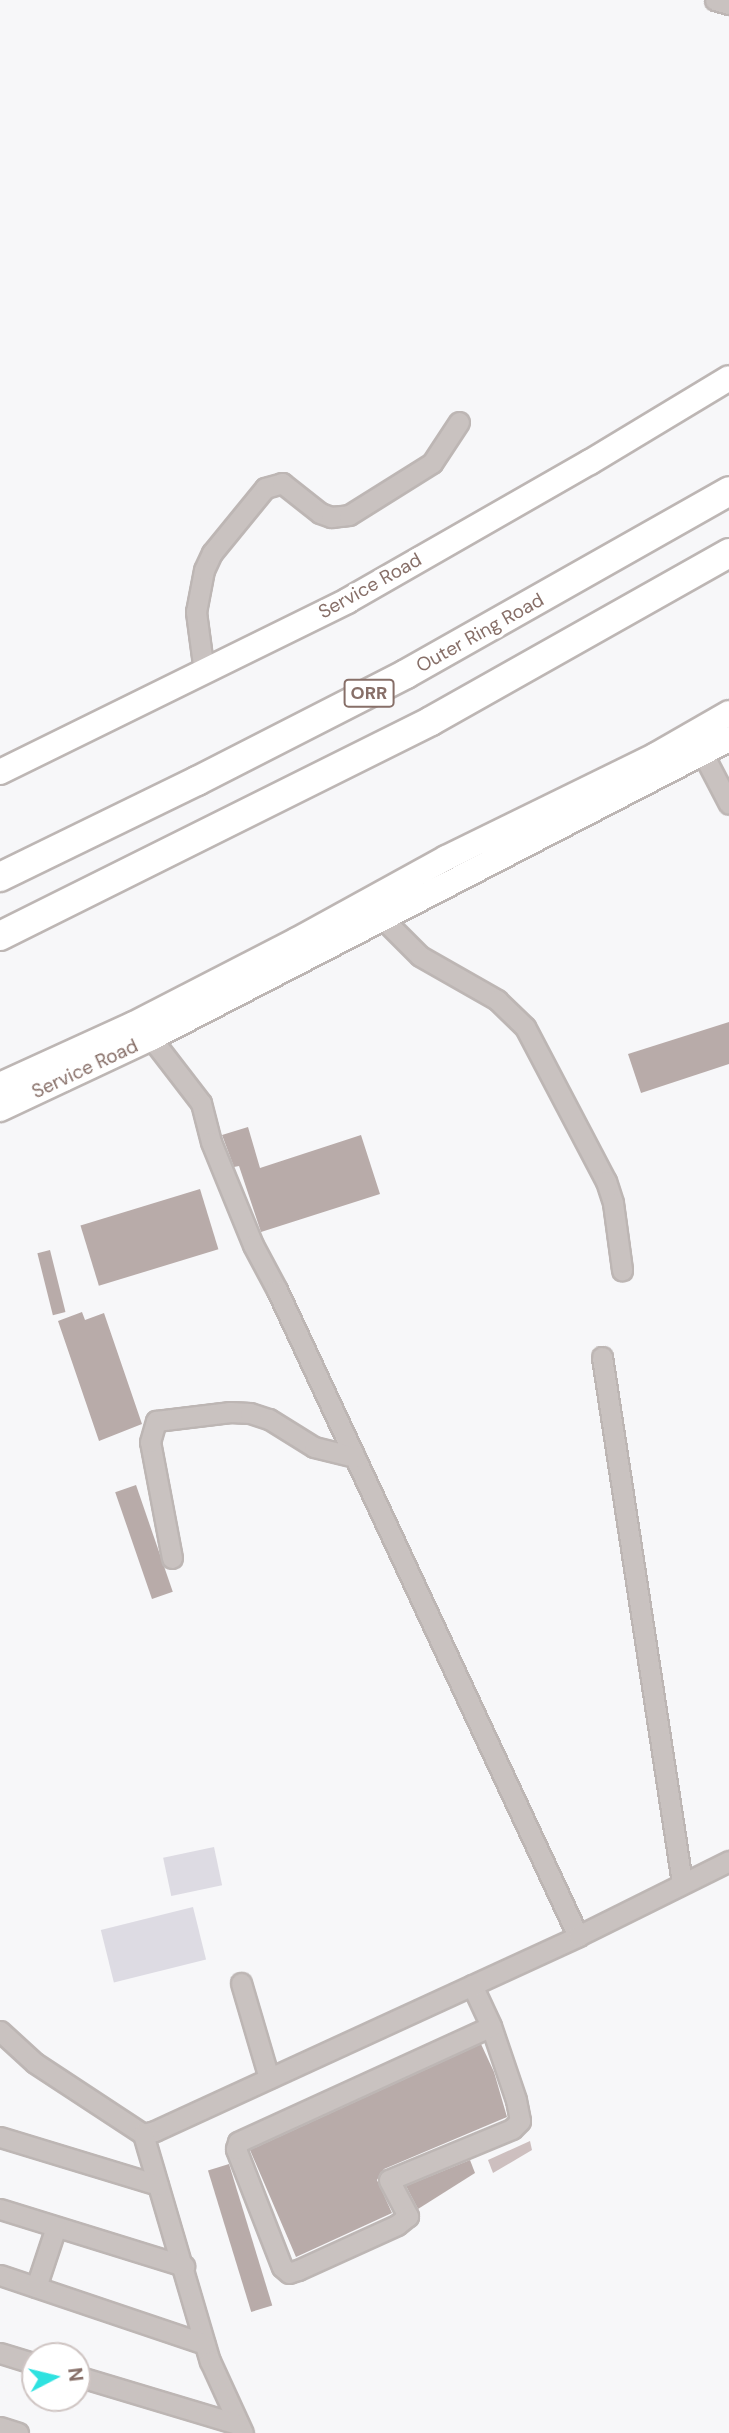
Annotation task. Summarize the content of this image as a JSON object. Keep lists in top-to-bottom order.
{
  "streets": {
    "highway": ["Outer Ring Road", "ORR"],
    "main road": ["Service Road"]
  },
  "north": "right"
}
